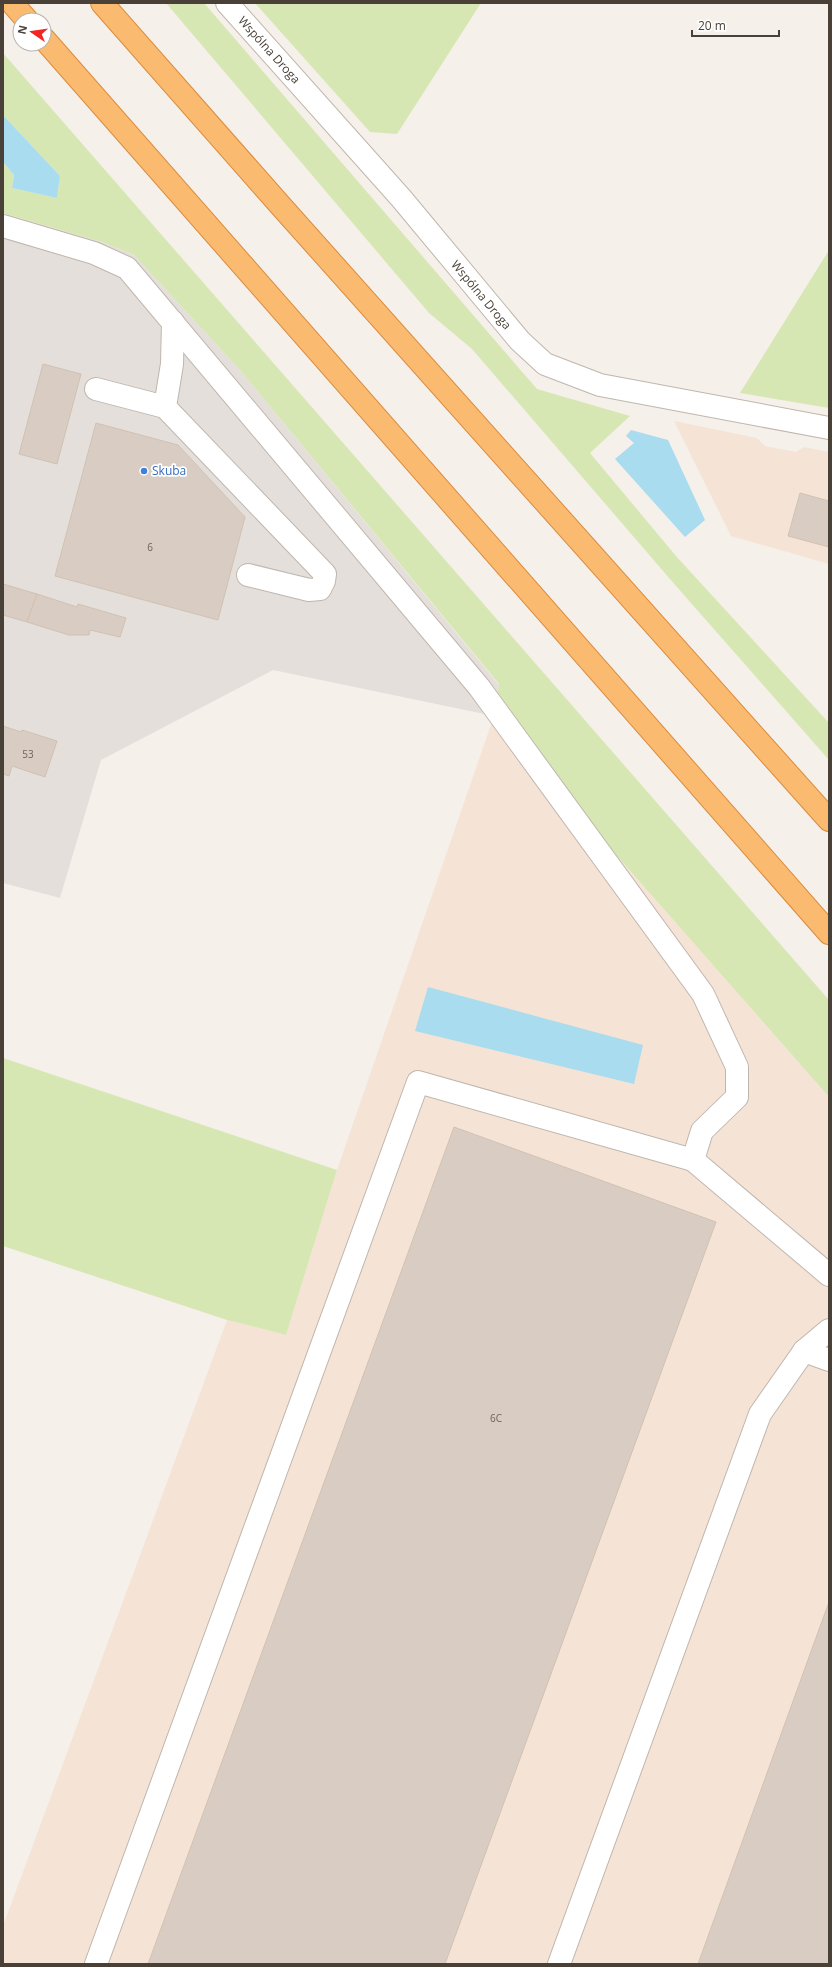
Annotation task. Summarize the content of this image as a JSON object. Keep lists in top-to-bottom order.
{
  "streets": {
    "street": ["Wspólna Droga"]
  },
  "places": ["Skuba"],
  "house_numbers": ["6", "53", "6C"],
  "scale_bar": "20 m",
  "north": "left"
}
